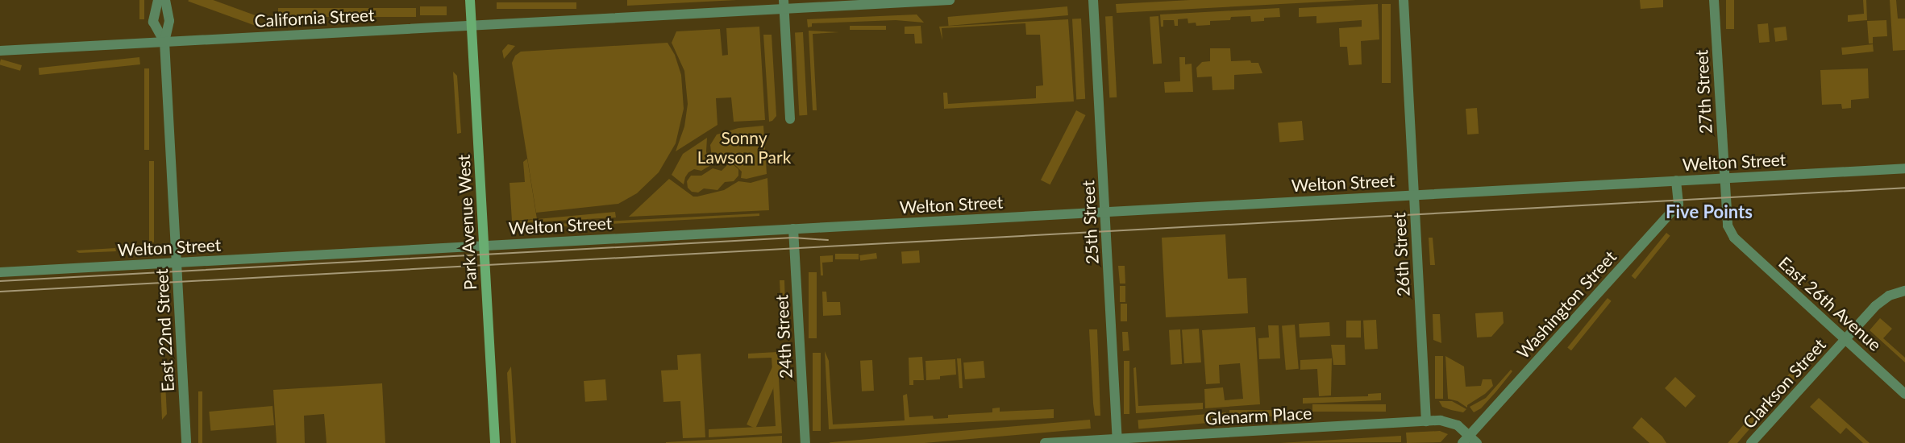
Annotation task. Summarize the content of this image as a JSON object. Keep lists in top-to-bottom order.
{
  "streets": {
    "main road": ["Park Avenue West"],
    "street": [
      "California Street",
      "27th Street",
      "Welton Street",
      "25th Street",
      "26th Street",
      "East 26th Avenue",
      "Washington Street",
      "East 22nd Street",
      "24th Street",
      "Clarkson Street",
      "Glenarm Place"
    ]
  },
  "crossings": [
    ["California Street", "Park Avenue West"],
    ["California Street", "East 22nd Street"],
    ["27th Street", "Welton Street"],
    ["27th Street", "East 26th Avenue"],
    ["Welton Street", "Park Avenue West"],
    ["Welton Street", "25th Street"],
    ["Welton Street", "26th Street"],
    ["Welton Street", "Washington Street"],
    ["Welton Street", "East 22nd Street"],
    ["Welton Street", "24th Street"],
    ["25th Street", "Glenarm Place"],
    ["26th Street", "Glenarm Place"],
    ["East 26th Avenue", "Clarkson Street"],
    ["Washington Street", "Glenarm Place"]
  ],
  "districts": ["Five Points"],
  "parks": ["Sonny Lawson Park"]
}
